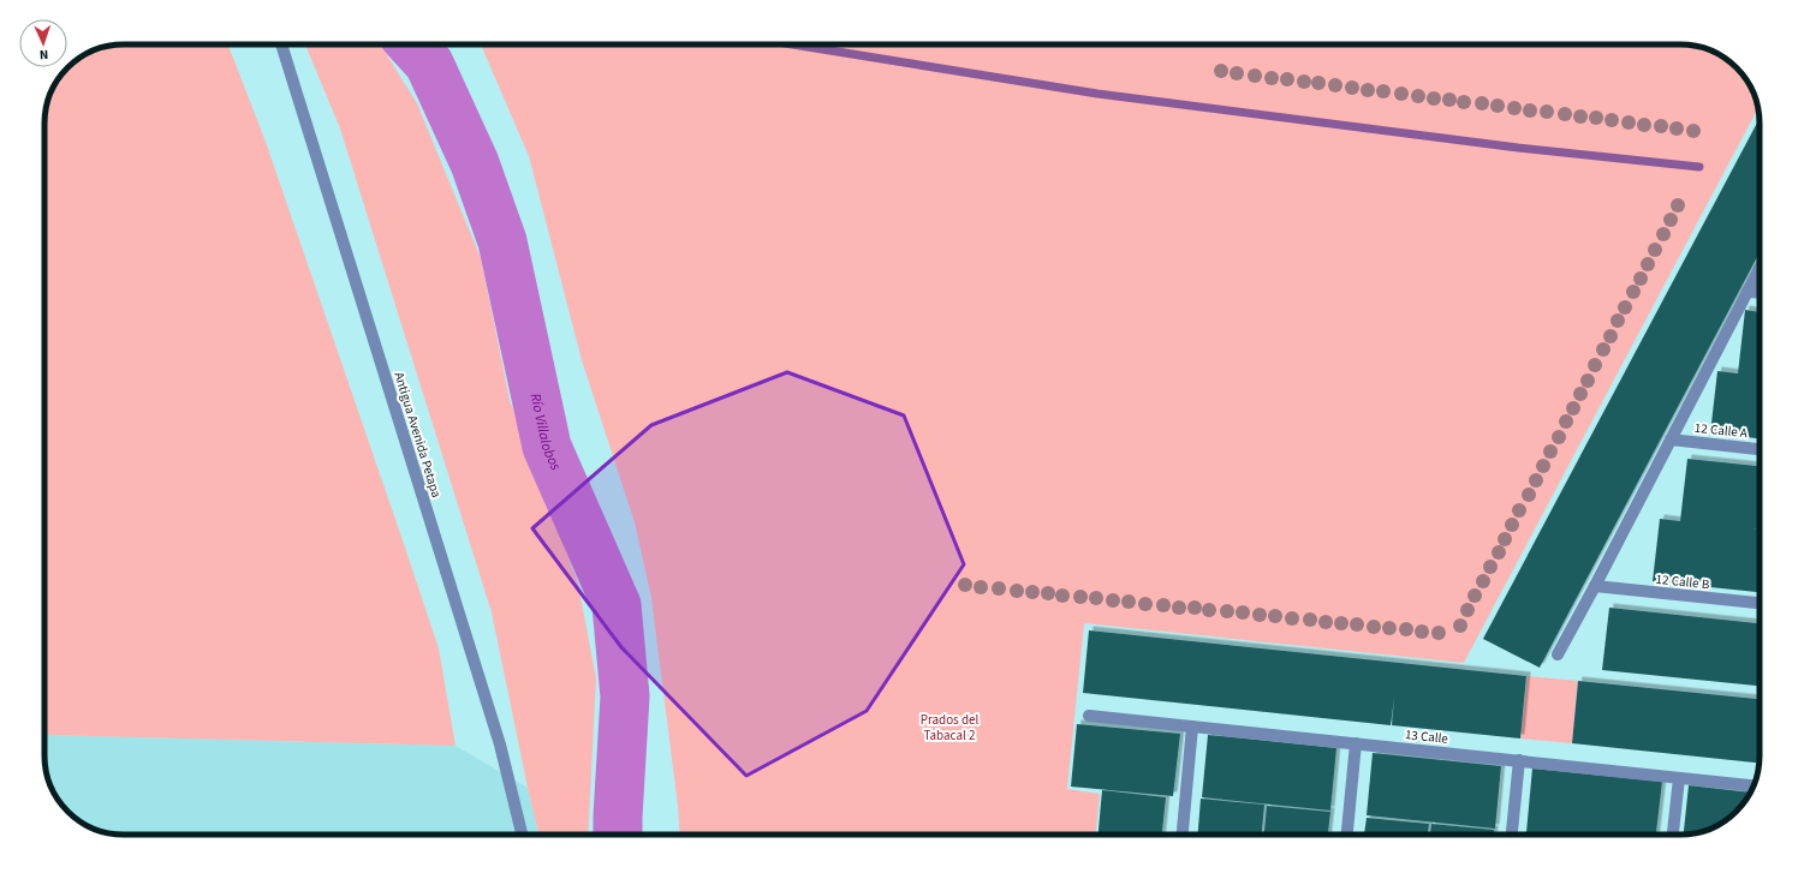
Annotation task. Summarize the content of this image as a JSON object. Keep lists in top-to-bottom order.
{
  "streets": {
    "street": [
      "12 Calle A",
      "Antigua Avenida Petapa",
      "12 Calle B",
      "13 Calle"
    ]
  },
  "water": ["Río Villalobos"],
  "parks": ["Prados del Tabacal 2"],
  "north": "bottom"
}
